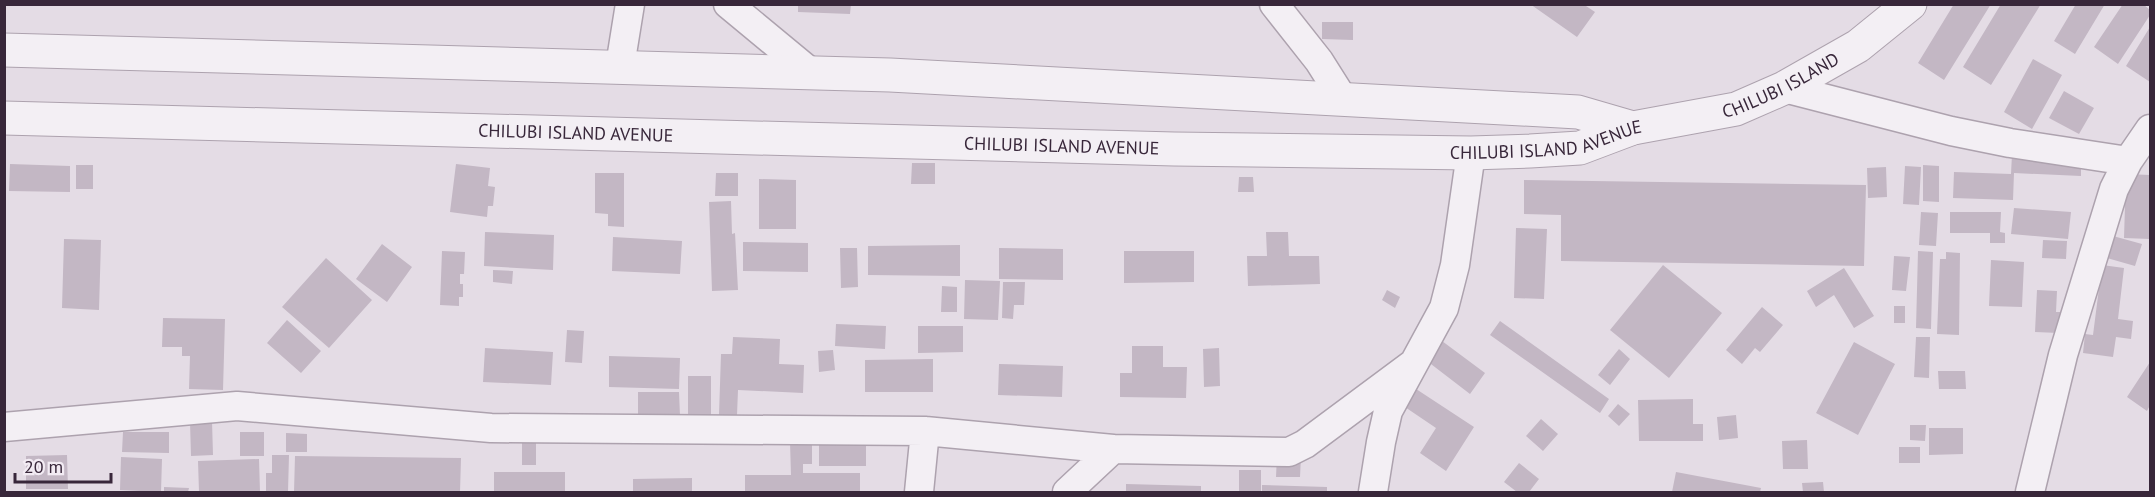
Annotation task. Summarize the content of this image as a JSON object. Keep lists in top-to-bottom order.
{
  "streets": {
    "street": ["CHILUBI ISLAND", "CHILUBI ISLAND AVENUE"]
  },
  "crossings": [
    ["CHILUBI ISLAND", "CHILUBI ISLAND AVENUE"]
  ],
  "scale_bar": "20 m"
}
